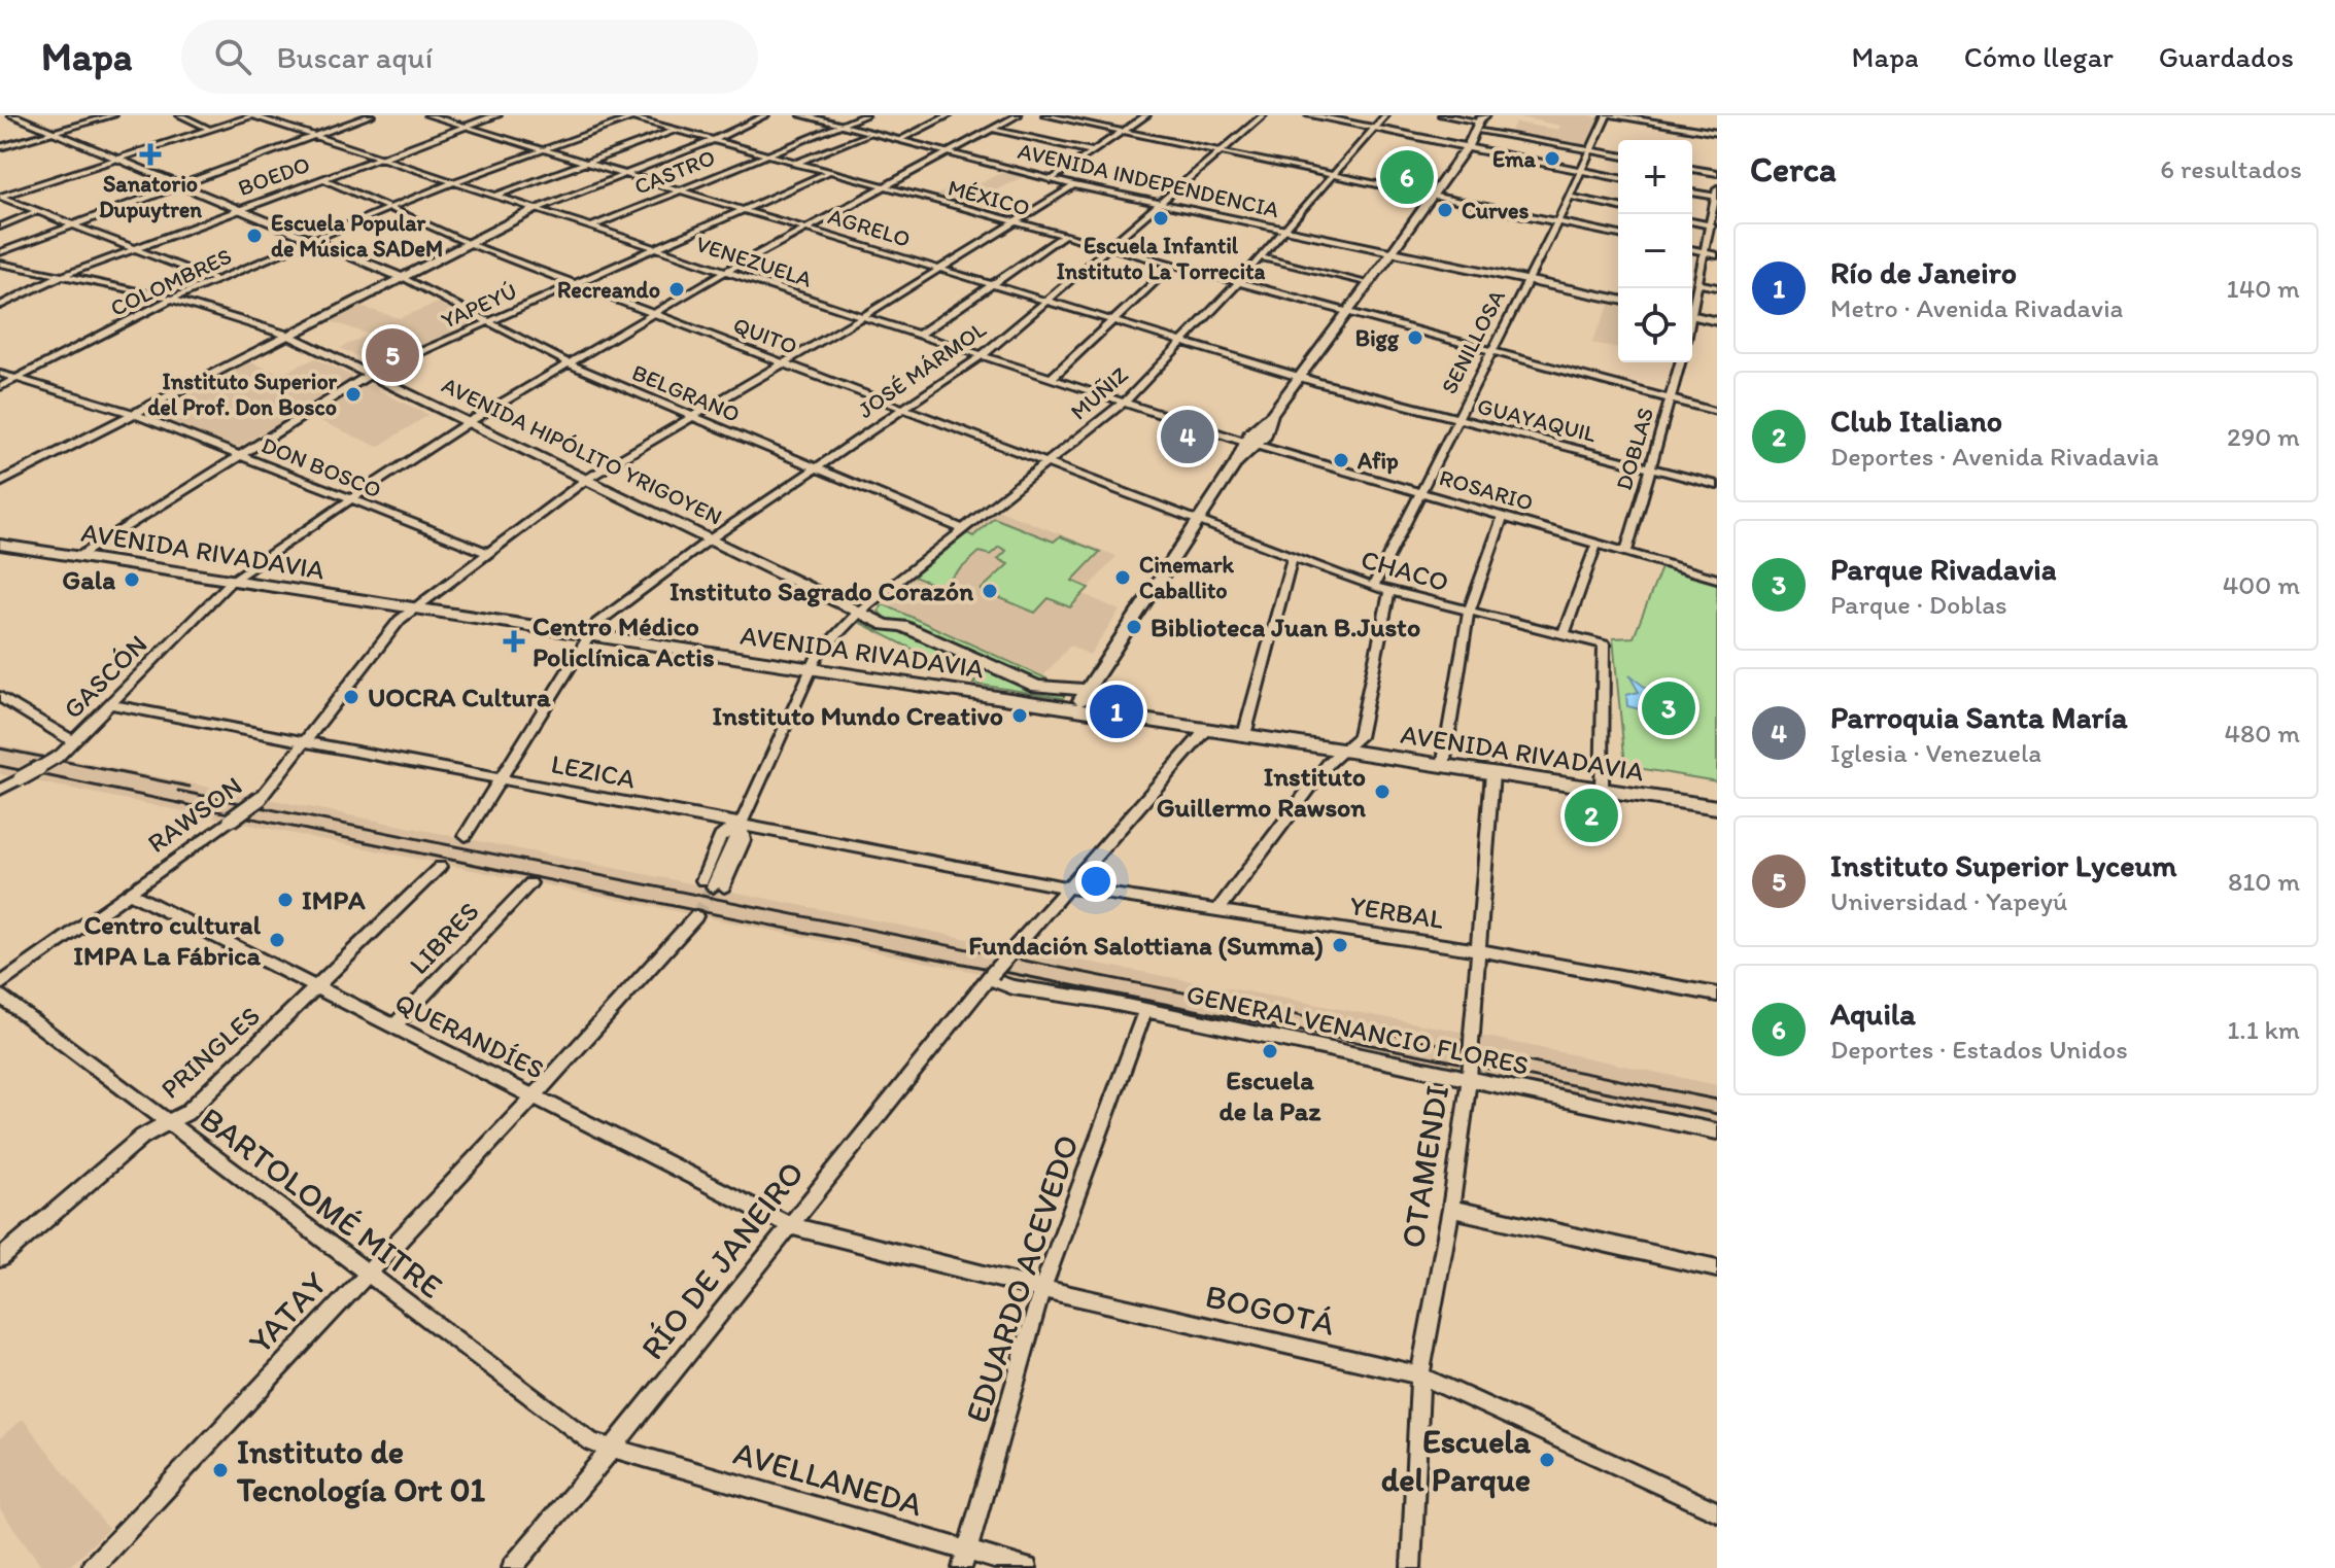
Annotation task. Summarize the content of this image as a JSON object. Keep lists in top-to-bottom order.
{
  "streets": {
    "main road": ["AVENIDA INDEPENDENCIA", "AVENIDA HIPÓLITO YRIGOYEN", "AVENIDA RIVADAVIA"],
    "street": [
      "CASTRO",
      "BOEDO",
      "MÉXICO",
      "AGRELO",
      "VENEZUELA",
      "COLOMBRES",
      "YAPEYÚ",
      "QUITO",
      "SENILLOSA",
      "JOSÉ MÁRMOL",
      "BELGRANO",
      "MUÑIZ",
      "GUAYAQUIL",
      "DOBLAS",
      "DON BOSCO",
      "ROSARIO",
      "CHACO",
      "GASCÓN",
      "LEZICA",
      "RAWSON",
      "YERBAL",
      "LIBRES",
      "GENERAL VENANCIO FLORES",
      "QUERANDÍES",
      "PRINGLES",
      "OTAMENDI",
      "BARTOLOMÉ MITRE",
      "RÍO DE JANEIRO",
      "EDUARDO ACEVEDO",
      "BOGOTÁ",
      "YATAY",
      "AVELLANEDA"
    ]
  },
  "crossings": [
    ["CASTRO", "AVENIDA INDEPENDENCIA"],
    ["CASTRO", "MÉXICO"],
    ["CASTRO", "AGRELO"],
    ["CASTRO", "VENEZUELA"],
    ["BOEDO", "VENEZUELA"],
    ["BOEDO", "QUITO"],
    ["BOEDO", "AVENIDA HIPÓLITO YRIGOYEN"],
    ["AVENIDA INDEPENDENCIA", "SENILLOSA"],
    ["AVENIDA INDEPENDENCIA", "JOSÉ MÁRMOL"],
    ["AVENIDA INDEPENDENCIA", "MUÑIZ"],
    ["AVENIDA INDEPENDENCIA", "GASCÓN"],
    ["AVENIDA INDEPENDENCIA", "RAWSON"],
    ["MÉXICO", "COLOMBRES"],
    ["MÉXICO", "YAPEYÚ"],
    ["MÉXICO", "SENILLOSA"],
    ["MÉXICO", "JOSÉ MÁRMOL"],
    ["MÉXICO", "MUÑIZ"],
    ["MÉXICO", "DOBLAS"],
    ["MÉXICO", "GASCÓN"],
    ["MÉXICO", "RAWSON"],
    ["AGRELO", "COLOMBRES"],
    ["AGRELO", "YAPEYÚ"],
    ["AGRELO", "JOSÉ MÁRMOL"],
    ["AGRELO", "MUÑIZ"],
    ["AGRELO", "GUAYAQUIL"],
    ["AGRELO", "GASCÓN"],
    ["AGRELO", "RAWSON"],
    ["VENEZUELA", "COLOMBRES"],
    ["VENEZUELA", "YAPEYÚ"],
    ["VENEZUELA", "JOSÉ MÁRMOL"],
    ["VENEZUELA", "MUÑIZ"],
    ["VENEZUELA", "ROSARIO"],
    ["VENEZUELA", "GASCÓN"],
    ["VENEZUELA", "RAWSON"],
    ["COLOMBRES", "QUITO"],
    ["COLOMBRES", "AVENIDA HIPÓLITO YRIGOYEN"],
    ["COLOMBRES", "DON BOSCO"],
    ["YAPEYÚ", "QUITO"],
    ["YAPEYÚ", "BELGRANO"],
    ["YAPEYÚ", "AVENIDA HIPÓLITO YRIGOYEN"],
    ["YAPEYÚ", "DON BOSCO"],
    ["YAPEYÚ", "AVENIDA RIVADAVIA"],
    ["QUITO", "JOSÉ MÁRMOL"],
    ["QUITO", "MUÑIZ"],
    ["QUITO", "CHACO"],
    ["QUITO", "GASCÓN"],
    ["QUITO", "RAWSON"],
    ["SENILLOSA", "GUAYAQUIL"],
    ["SENILLOSA", "ROSARIO"],
    ["SENILLOSA", "CHACO"],
    ["JOSÉ MÁRMOL", "BELGRANO"],
    ["JOSÉ MÁRMOL", "AVENIDA HIPÓLITO YRIGOYEN"],
    ["JOSÉ MÁRMOL", "AVENIDA RIVADAVIA"],
    ["BELGRANO", "MUÑIZ"],
    ["BELGRANO", "GASCÓN"],
    ["BELGRANO", "RAWSON"],
    ["MUÑIZ", "AVENIDA HIPÓLITO YRIGOYEN"],
    ["MUÑIZ", "AVENIDA RIVADAVIA"],
    ["GUAYAQUIL", "DOBLAS"],
    ["DOBLAS", "ROSARIO"],
    ["AVENIDA HIPÓLITO YRIGOYEN", "GASCÓN"],
    ["AVENIDA HIPÓLITO YRIGOYEN", "RAWSON"],
    ["DON BOSCO", "GASCÓN"],
    ["DON BOSCO", "RAWSON"],
    ["AVENIDA RIVADAVIA", "CHACO"],
    ["AVENIDA RIVADAVIA", "GASCÓN"],
    ["AVENIDA RIVADAVIA", "RAWSON"],
    ["AVENIDA RIVADAVIA", "OTAMENDI"],
    ["AVENIDA RIVADAVIA", "RÍO DE JANEIRO"],
    ["GASCÓN", "LEZICA"],
    ["LEZICA", "RAWSON"],
    ["LEZICA", "YERBAL"],
    ["LEZICA", "RÍO DE JANEIRO"],
    ["RAWSON", "QUERANDÍES"],
    ["YERBAL", "OTAMENDI"],
    ["YERBAL", "RÍO DE JANEIRO"],
    ["LIBRES", "QUERANDÍES"],
    ["GENERAL VENANCIO FLORES", "OTAMENDI"],
    ["GENERAL VENANCIO FLORES", "RÍO DE JANEIRO"],
    ["GENERAL VENANCIO FLORES", "EDUARDO ACEVEDO"],
    ["QUERANDÍES", "PRINGLES"],
    ["QUERANDÍES", "RÍO DE JANEIRO"],
    ["QUERANDÍES", "BOGOTÁ"],
    ["QUERANDÍES", "YATAY"],
    ["PRINGLES", "BARTOLOMÉ MITRE"],
    ["OTAMENDI", "BOGOTÁ"],
    ["BARTOLOMÉ MITRE", "RÍO DE JANEIRO"],
    ["BARTOLOMÉ MITRE", "YATAY"],
    ["BARTOLOMÉ MITRE", "AVELLANEDA"],
    ["RÍO DE JANEIRO", "BOGOTÁ"],
    ["RÍO DE JANEIRO", "AVELLANEDA"],
    ["EDUARDO ACEVEDO", "BOGOTÁ"],
    ["EDUARDO ACEVEDO", "AVELLANEDA"]
  ],
  "places": {
    "health": ["Sanatorio Dupuytren", "Centro Médico Policlínica Actis"],
    "other": [
      "Ema",
      "Curves",
      "Escuela Infantil Instituto La Torrecita",
      "Escuela Popular de Música SADeM",
      "Recreando",
      "Bigg",
      "Instituto Superior del Prof. Don Bosco",
      "Afip",
      "Cinemark Caballito",
      "Gala",
      "Instituto Sagrado Corazón",
      "Biblioteca Juan B.Justo",
      "UOCRA Cultura",
      "Instituto Mundo Creativo",
      "Instituto Guillermo Rawson",
      "IMPA",
      "Centro cultural IMPA La Fábrica",
      "Fundación Salottiana (Summa)",
      "Escuela de la Paz",
      "Escuela del Parque",
      "Instituto de Tecnología Ort 01"
    ]
  },
  "page": {
    "header": "Mapa",
    "search": "Buscar aquí",
    "nav": ["Mapa", "Cómo llegar", "Guardados"],
    "heading": ["Cerca", "6 resultados"],
    "map_buttons": ["+", "−"],
    "pins": [
      "6",
      "5",
      "4",
      "3",
      "1",
      "2"
    ],
    "list": [
      {
        "mark": "1",
        "name": "Río de Janeiro",
        "note": "Metro · Avenida Rivadavia",
        "value": "140 m"
      },
      {
        "mark": "2",
        "name": "Club Italiano",
        "note": "Deportes · Avenida Rivadavia",
        "value": "290 m"
      },
      {
        "mark": "3",
        "name": "Parque Rivadavia",
        "note": "Parque · Doblas",
        "value": "400 m"
      },
      {
        "mark": "4",
        "name": "Parroquia Santa María",
        "note": "Iglesia · Venezuela",
        "value": "480 m"
      },
      {
        "mark": "5",
        "name": "Instituto Superior Lyceum",
        "note": "Universidad · Yapeyú",
        "value": "810 m"
      },
      {
        "mark": "6",
        "name": "Aquila",
        "note": "Deportes · Estados Unidos",
        "value": "1.1 km"
      }
    ]
  }
}
